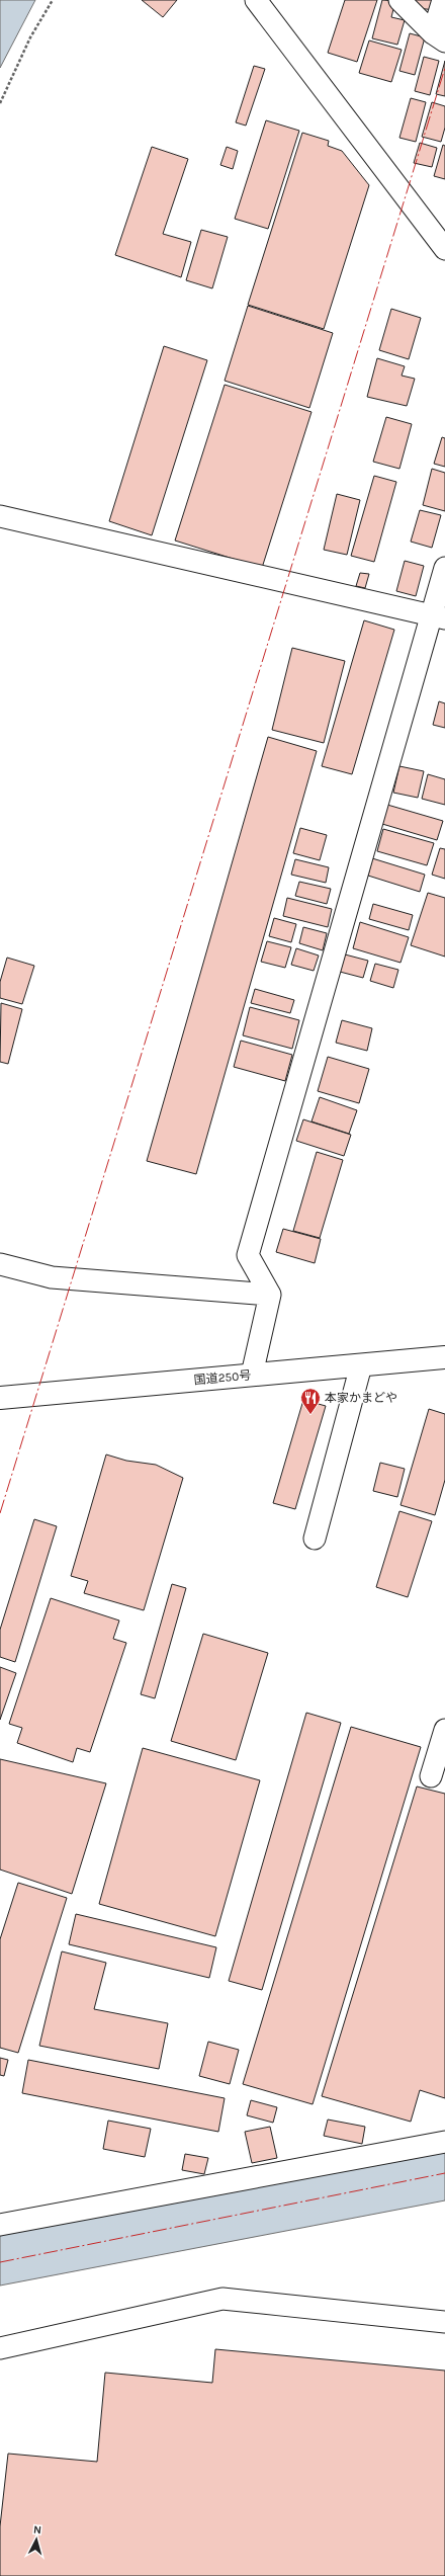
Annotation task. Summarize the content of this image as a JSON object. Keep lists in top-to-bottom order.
{
  "streets": {
    "highway": ["国道250号"]
  },
  "places": {
    "restaurant": ["本家かまどや"]
  },
  "north": "top"
}
